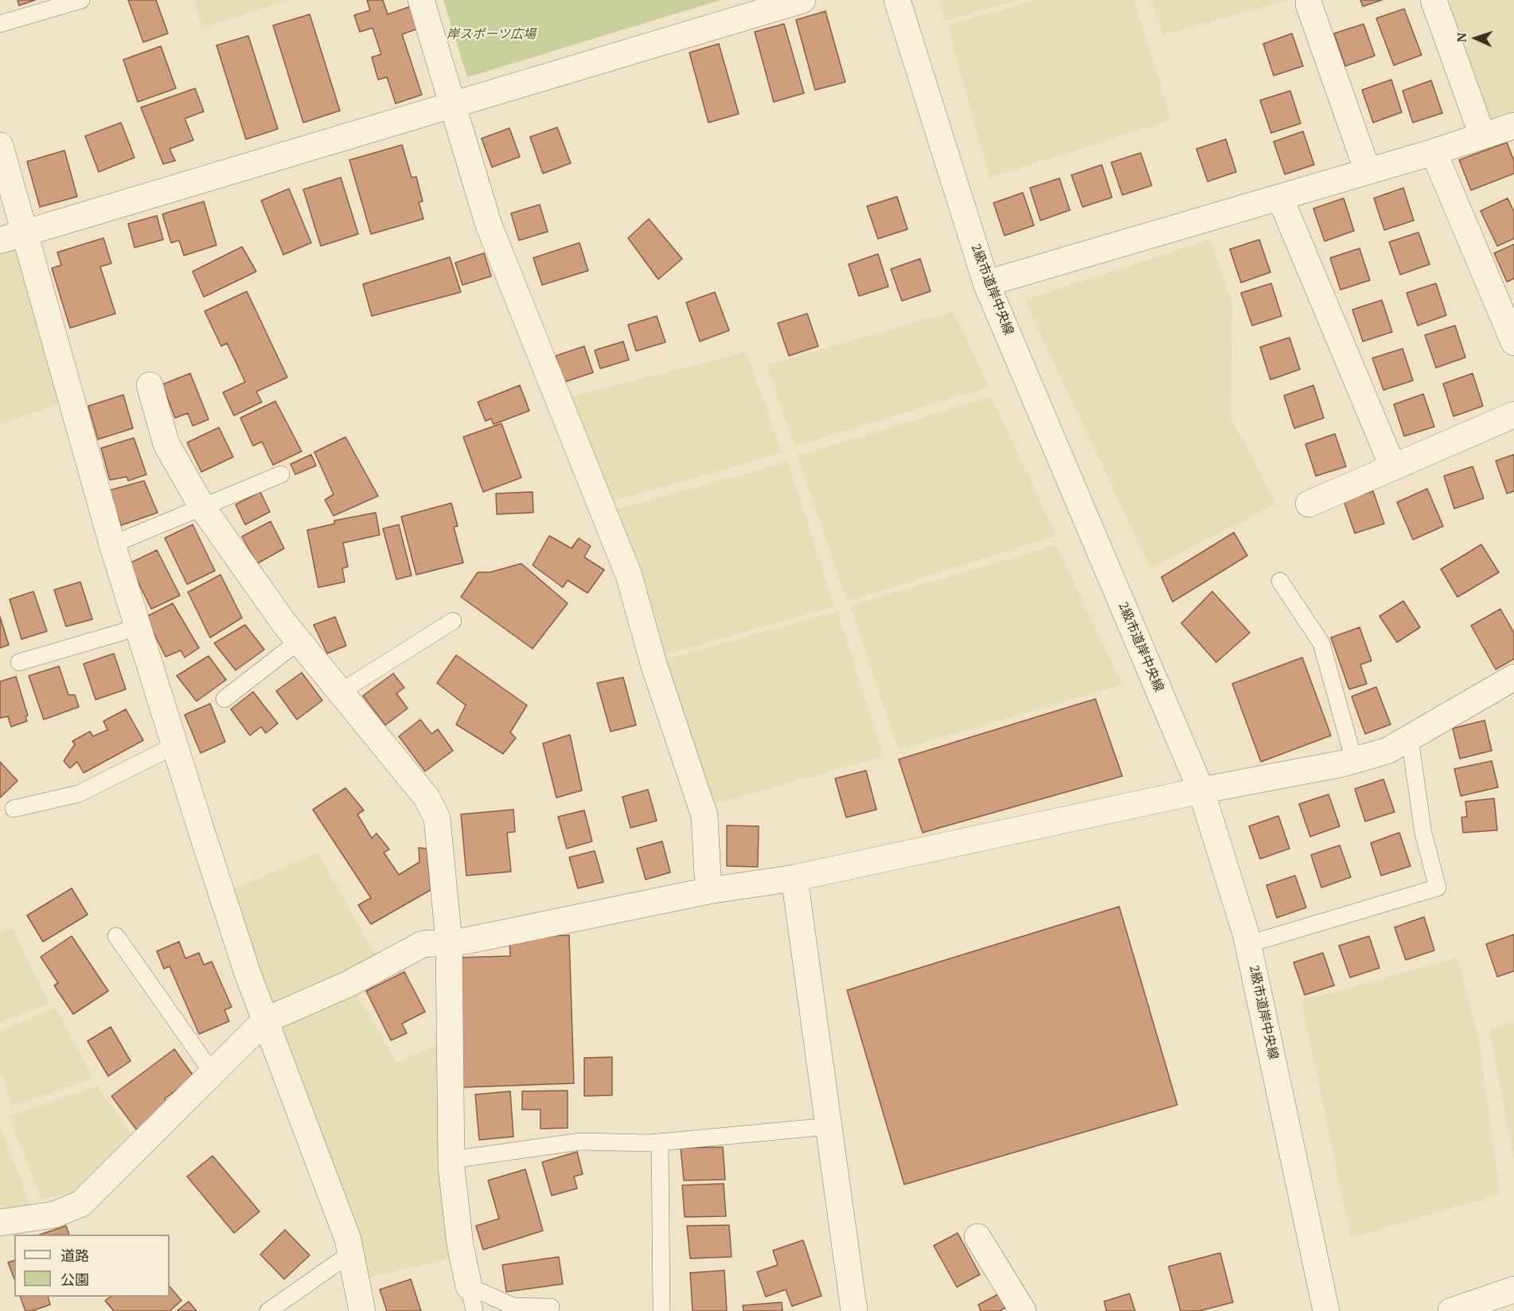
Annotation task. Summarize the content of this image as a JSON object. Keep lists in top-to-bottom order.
{
  "streets": {
    "street": ["2級市道岸中央線"]
  },
  "parks": ["岸スポーツ広場"],
  "legend": ["道路", "公園"],
  "north": "left"
}
